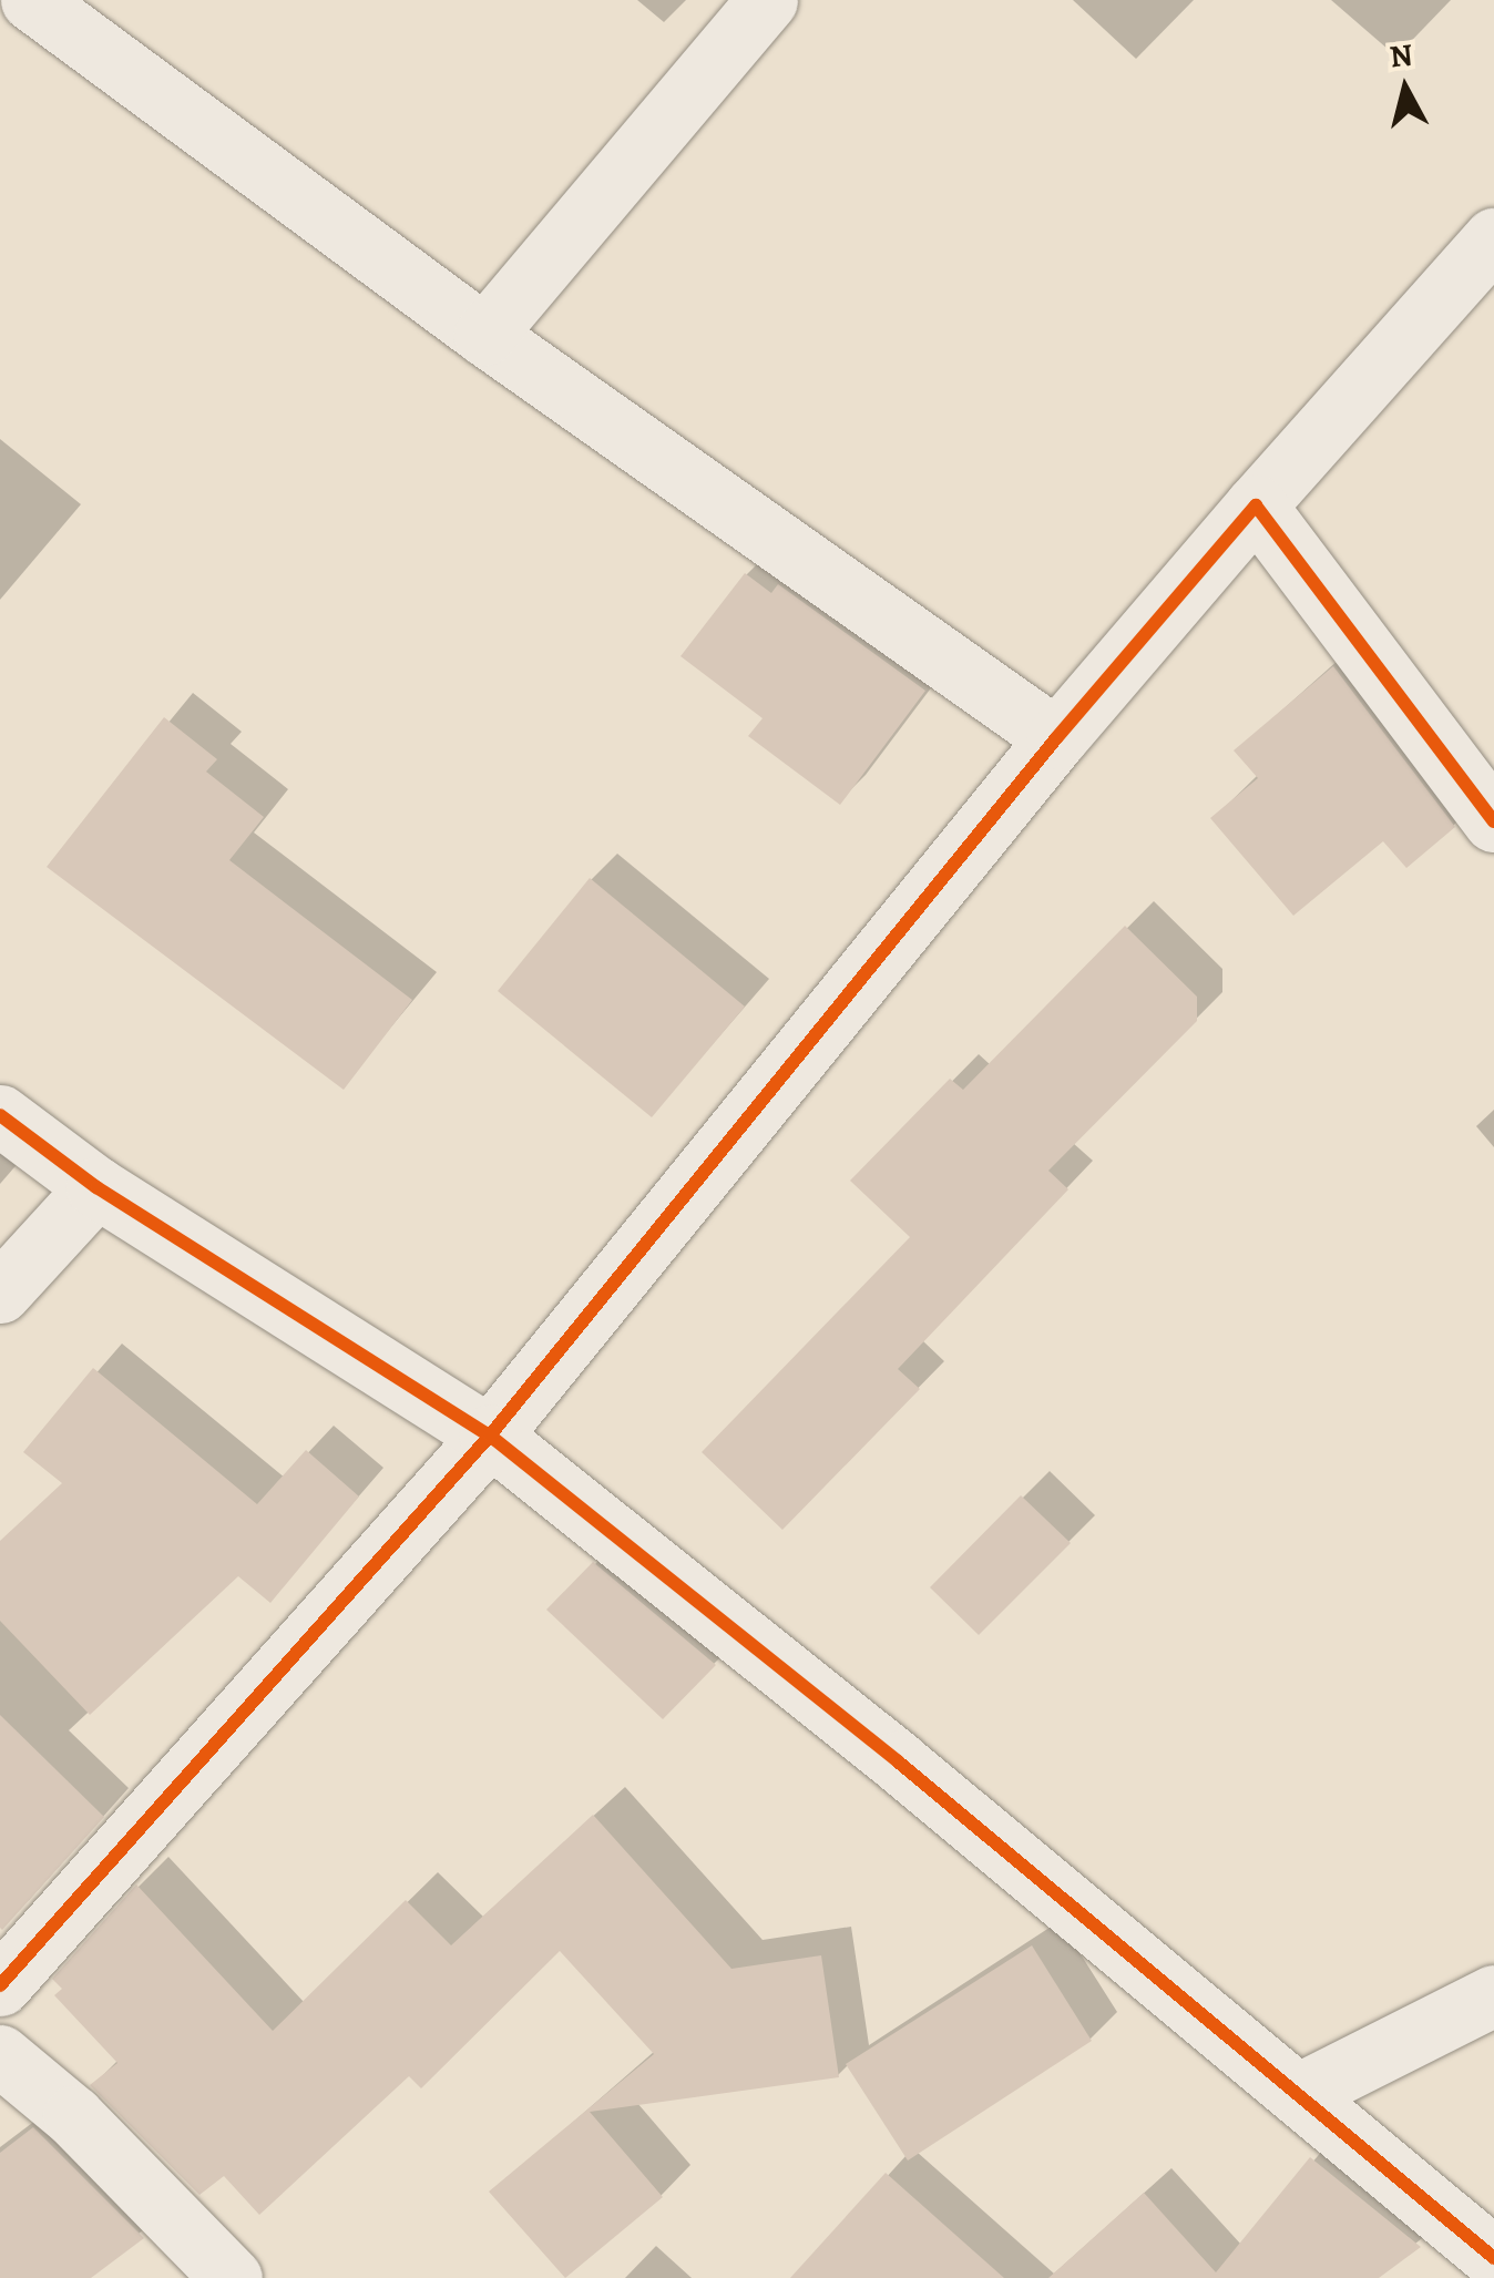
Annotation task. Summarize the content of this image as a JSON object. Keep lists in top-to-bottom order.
{
  "north": "top"
}
